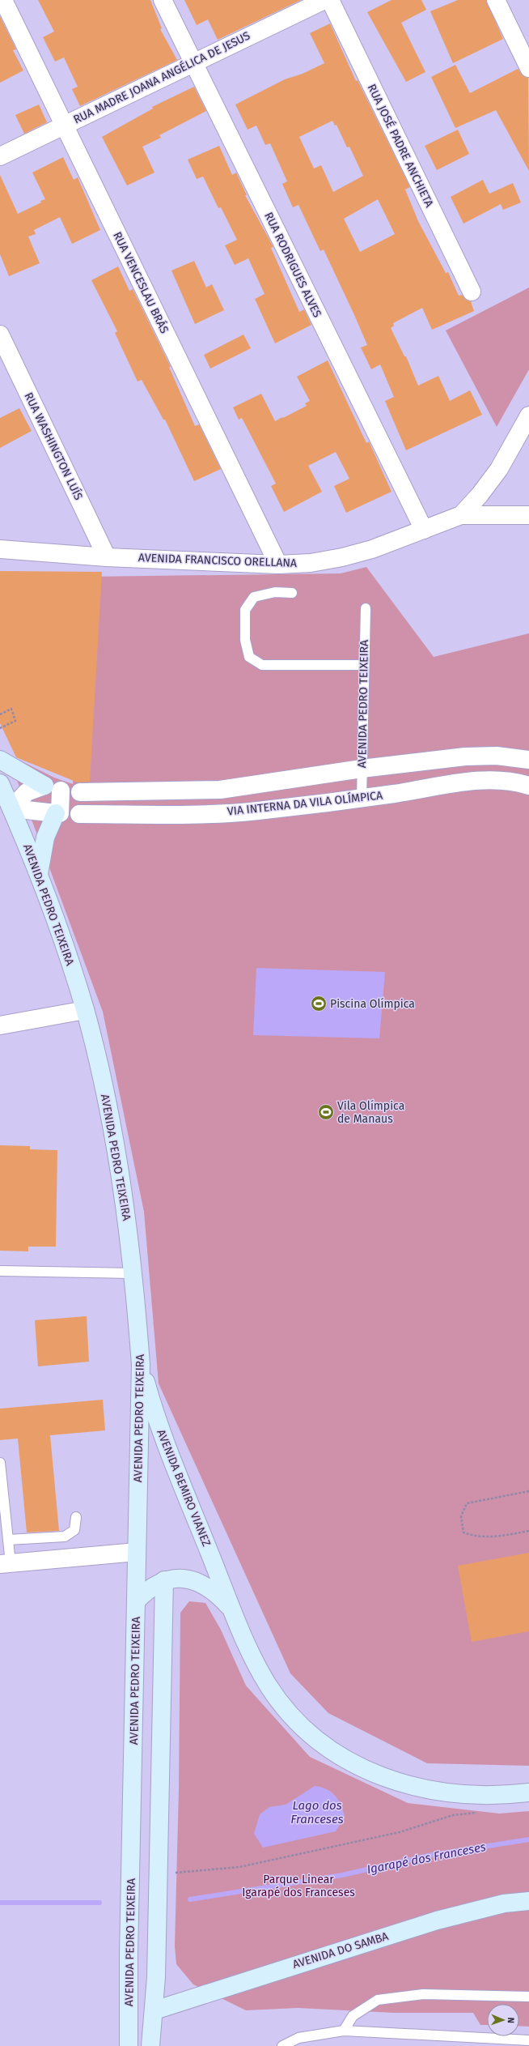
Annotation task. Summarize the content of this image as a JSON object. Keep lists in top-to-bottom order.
{
  "streets": {
    "street": [
      "RUA MADRE JOANA ANGÉLICA DE JESUS",
      "RUA JOSÉ PADRE ANCHIETA",
      "RUA RODRIGUES ALVES",
      "RUA VENCESLAU BRÁS",
      "RUA WASHINGTON LUÍS",
      "AVENIDA FRANCISCO ORELLANA",
      "AVENIDA PEDRO TEIXEIRA",
      "VIA INTERNA DA VILA OLÍMPICA",
      "AVENIDA BEMIRO VIANEZ",
      "AVENIDA DO SAMBA"
    ]
  },
  "crossings": [
    ["RUA MADRE JOANA ANGÉLICA DE JESUS", "RUA RODRIGUES ALVES"],
    ["RUA MADRE JOANA ANGÉLICA DE JESUS", "RUA VENCESLAU BRÁS"],
    ["RUA RODRIGUES ALVES", "AVENIDA FRANCISCO ORELLANA"],
    ["RUA VENCESLAU BRÁS", "AVENIDA FRANCISCO ORELLANA"],
    ["RUA WASHINGTON LUÍS", "AVENIDA FRANCISCO ORELLANA"],
    ["AVENIDA PEDRO TEIXEIRA", "VIA INTERNA DA VILA OLÍMPICA"],
    ["AVENIDA PEDRO TEIXEIRA", "AVENIDA BEMIRO VIANEZ"]
  ],
  "water": ["Lago dos Franceses", "Igarapé dos Franceses"],
  "parks": ["Parque Linear Igarapé dos Franceses"],
  "places": {
    "sports": ["Piscina Olímpica", "Vila Olímpica de Manaus"]
  },
  "north": "right"
}
